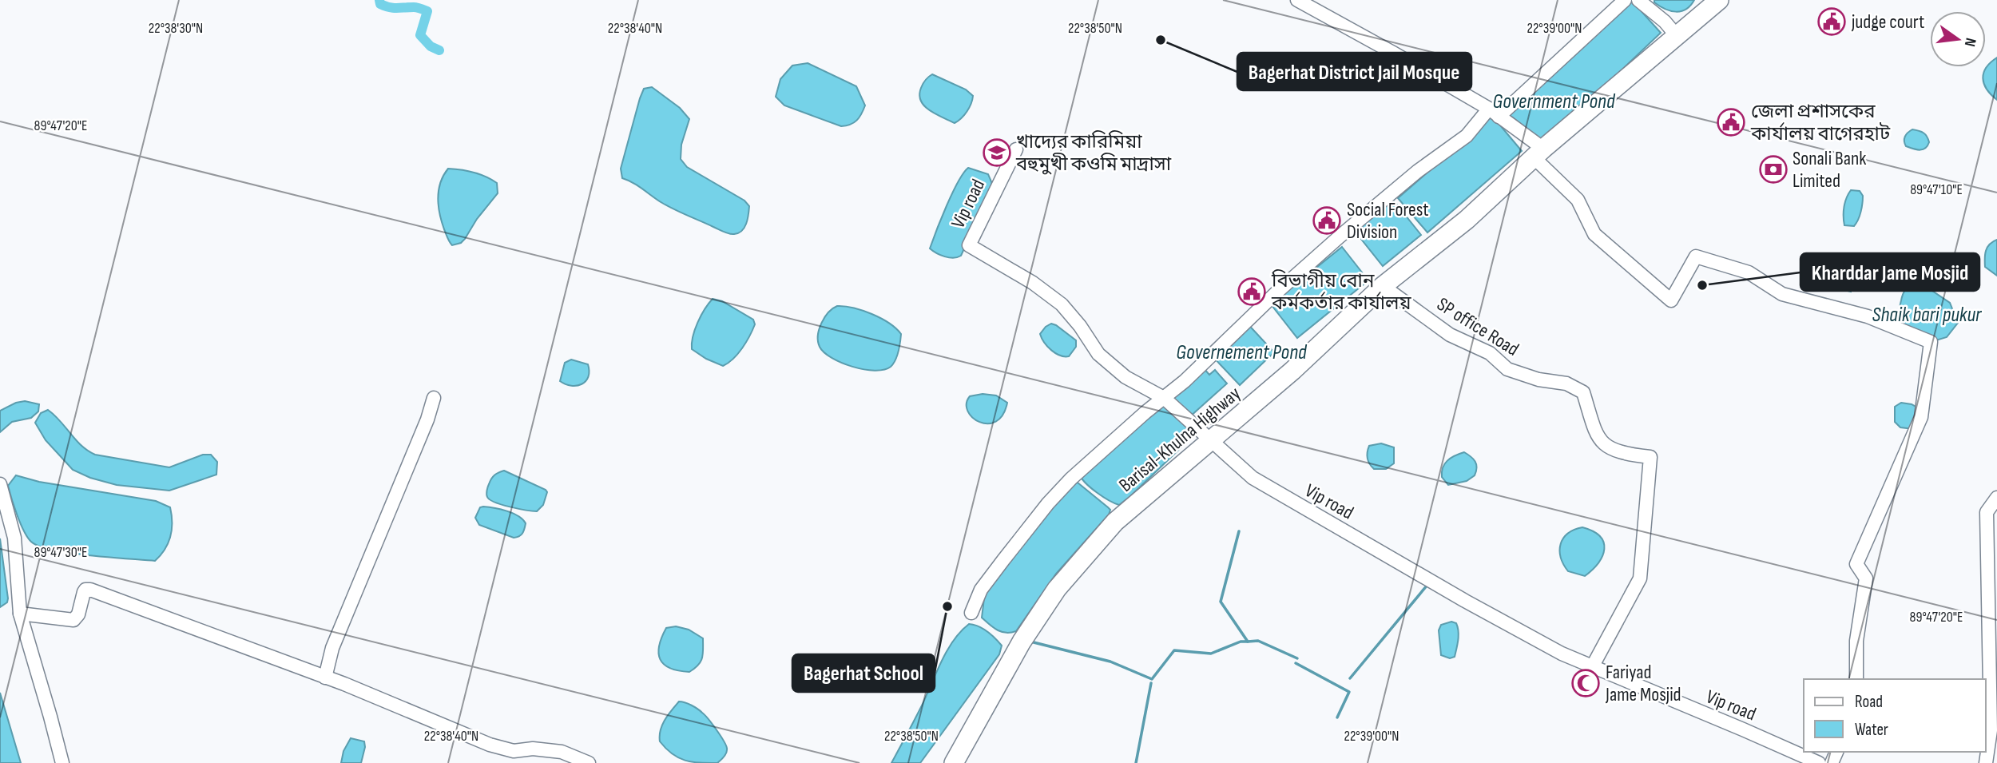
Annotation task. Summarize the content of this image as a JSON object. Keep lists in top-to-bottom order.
{
  "streets": {
    "highway": ["Barisal-Khulna Highway"],
    "street": ["Vip road", "SP office Road"]
  },
  "crossings": [
    ["Vip road", "SP office Road"],
    ["Vip road", "Barisal-Khulna Highway"],
    ["SP office Road", "Barisal-Khulna Highway"]
  ],
  "water": ["Government Pond", "Shaik bari pukur", "Governement Pond"],
  "places": {
    "public building": [
      "judge court",
      "জেলা প্রশাসকের কার্যালয় বাগেরহাট",
      "Social Forest Division",
      "বিভাগীয় বোন কর্মকর্তার কার্যালয়"
    ],
    "other": ["Bagerhat District Jail Mosque", "Kharddar Jame Mosjid", "Bagerhat School"],
    "school or university": ["খাদ্যের কারিমিয়া বহুমুখী কওমি মাদ্রাসা"],
    "bank": ["Sonali Bank Limited"],
    "mosque": ["Fariyad Jame Mosjid"]
  },
  "legend": ["Road", "Water"],
  "north": "right",
  "coordinates": [
    "22°38'30\"N",
    "22°38'40\"N",
    "22°38'50\"N",
    "22°39'00\"N",
    "89°47'20\"E",
    "89°47'10\"E",
    "89°47'30\"E"
  ]
}
